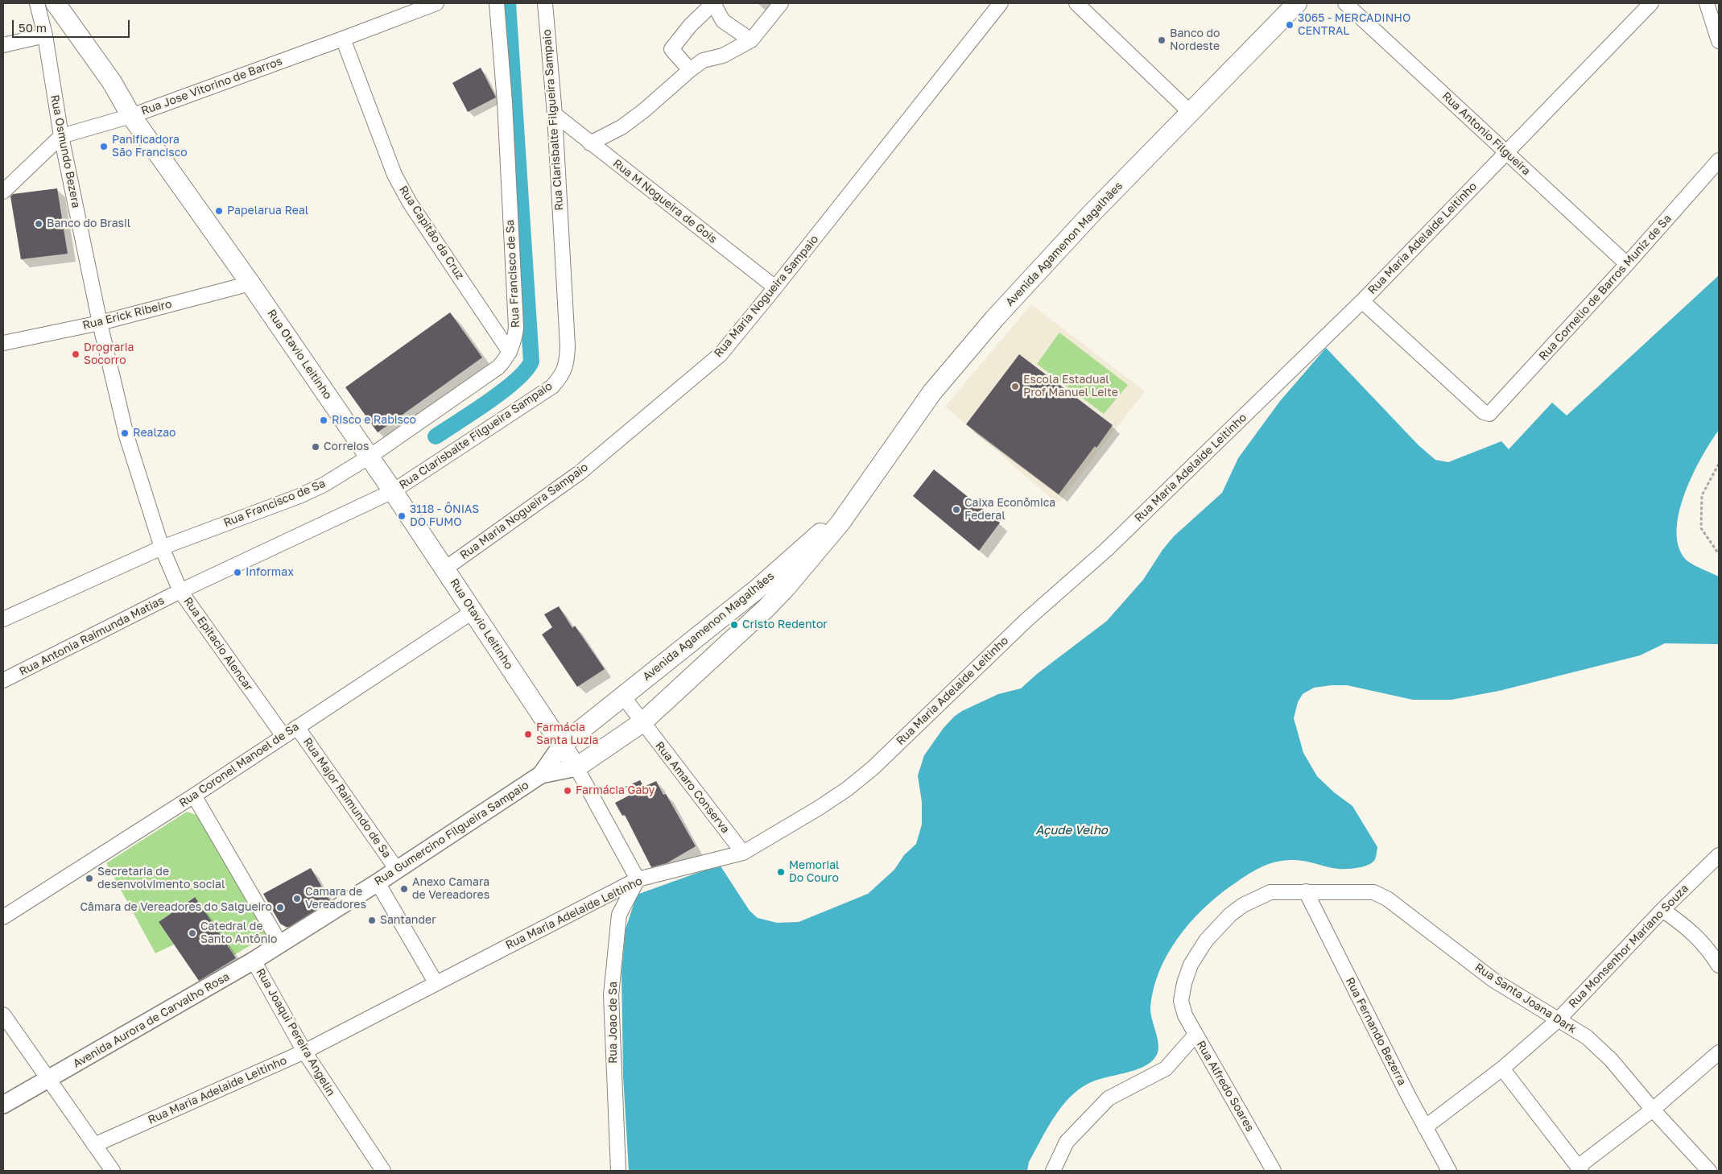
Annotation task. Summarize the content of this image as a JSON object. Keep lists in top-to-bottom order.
{
  "streets": {
    "main road": ["Avenida Agamenon Magalhães", "Rua Otavio Leitinho"],
    "street": [
      "Rua Jose Vitorino de Barros",
      "Rua Clarisbalte Filgueira Sampaio",
      "Rua Antonio Filgueira",
      "Rua Osmundo Bezera",
      "Rua M Nogueira de Gois",
      "Rua Capitão da Cruz",
      "Rua Maria Adelaide Leitinho",
      "Rua Francisco de Sa",
      "Rua Cornelio de Barros Muniz de Sa",
      "Rua Maria Nogueira Sampaio",
      "Rua Erick Ribeiro",
      "Rua Antonia Raimunda Matias",
      "Rua Epitacio Alencar",
      "Rua Coronel Manoel de Sa",
      "Rua Amaro Conserva",
      "Rua Major Raimundo de Sa",
      "Rua Gumercino Filgueira Sampaio",
      "Rua Monsenhor Mariano Souza",
      "Rua Santa Joana Dark",
      "Avenida Aurora de Carvalho Rosa",
      "Rua Joao de Sa",
      "Rua Fernando Bezerra",
      "Rua Joaqui Pereira Angelin",
      "Rua Alfredo Soares"
    ]
  },
  "crossings": [
    ["Rua Jose Vitorino de Barros", "Rua Osmundo Bezera"],
    ["Rua Jose Vitorino de Barros", "Rua Capitão da Cruz"],
    ["Rua Jose Vitorino de Barros", "Rua Otavio Leitinho"],
    ["Rua Clarisbalte Filgueira Sampaio", "Rua M Nogueira de Gois"],
    ["Rua Clarisbalte Filgueira Sampaio", "Rua Otavio Leitinho"],
    ["Rua Clarisbalte Filgueira Sampaio", "Rua Antonia Raimunda Matias"],
    ["Rua Clarisbalte Filgueira Sampaio", "Rua Epitacio Alencar"],
    ["Rua Antonio Filgueira", "Rua Maria Adelaide Leitinho"],
    ["Rua Antonio Filgueira", "Rua Cornelio de Barros Muniz de Sa"],
    ["Rua Osmundo Bezera", "Rua Francisco de Sa"],
    ["Rua Osmundo Bezera", "Rua Erick Ribeiro"],
    ["Rua Osmundo Bezera", "Rua Epitacio Alencar"],
    ["Rua M Nogueira de Gois", "Rua Maria Nogueira Sampaio"],
    ["Rua Capitão da Cruz", "Rua Francisco de Sa"],
    ["Rua Maria Adelaide Leitinho", "Rua Cornelio de Barros Muniz de Sa"],
    ["Rua Maria Adelaide Leitinho", "Rua Amaro Conserva"],
    ["Rua Maria Adelaide Leitinho", "Rua Joao de Sa"],
    ["Rua Maria Adelaide Leitinho", "Rua Joaqui Pereira Angelin"],
    ["Avenida Agamenon Magalhães", "Rua Otavio Leitinho"],
    ["Avenida Agamenon Magalhães", "Rua Amaro Conserva"],
    ["Avenida Agamenon Magalhães", "Rua Gumercino Filgueira Sampaio"],
    ["Rua Francisco de Sa", "Rua Otavio Leitinho"],
    ["Rua Francisco de Sa", "Rua Epitacio Alencar"],
    ["Rua Maria Nogueira Sampaio", "Rua Otavio Leitinho"],
    ["Rua Erick Ribeiro", "Rua Otavio Leitinho"],
    ["Rua Otavio Leitinho", "Rua Coronel Manoel de Sa"],
    ["Rua Otavio Leitinho", "Rua Gumercino Filgueira Sampaio"],
    ["Rua Antonia Raimunda Matias", "Rua Epitacio Alencar"],
    ["Rua Epitacio Alencar", "Rua Coronel Manoel de Sa"],
    ["Rua Coronel Manoel de Sa", "Rua Major Raimundo de Sa"],
    ["Rua Major Raimundo de Sa", "Rua Gumercino Filgueira Sampaio"],
    ["Rua Gumercino Filgueira Sampaio", "Rua Joaqui Pereira Angelin"],
    ["Rua Monsenhor Mariano Souza", "Rua Santa Joana Dark"],
    ["Rua Monsenhor Mariano Souza", "Rua Fernando Bezerra"],
    ["Rua Santa Joana Dark", "Rua Fernando Bezerra"],
    ["Rua Santa Joana Dark", "Rua Alfredo Soares"],
    ["Avenida Aurora de Carvalho Rosa", "Rua Joaqui Pereira Angelin"]
  ],
  "water": ["Açude Velho"],
  "places": [
    "3065 - MERCADINHO CENTRAL",
    "Banco do Nordeste",
    "Panificadora São Francisco",
    "Papelarua Real",
    "Banco do Brasil",
    "Drograria Socorro",
    "Escola Estadual Prof Manuel Leite",
    "Risco e Rabisco",
    "Realzao",
    "Correios",
    "Caixa Econômica Federal",
    "3118 - ÔNIAS DO FUMO",
    "Informax",
    "Cristo Redentor",
    "Farmácia Santa Luzia",
    "Farmácia Gaby",
    "Memorial Do Couro",
    "Secretaria de desenvolvimento social",
    "Anexo Camara de Vereadores",
    "Camara de Vereadores",
    "Câmara de Vereadores do Salgueiro",
    "Santander",
    "Catedral de Santo Antônio"
  ],
  "scale_bar": "50 m"
}
